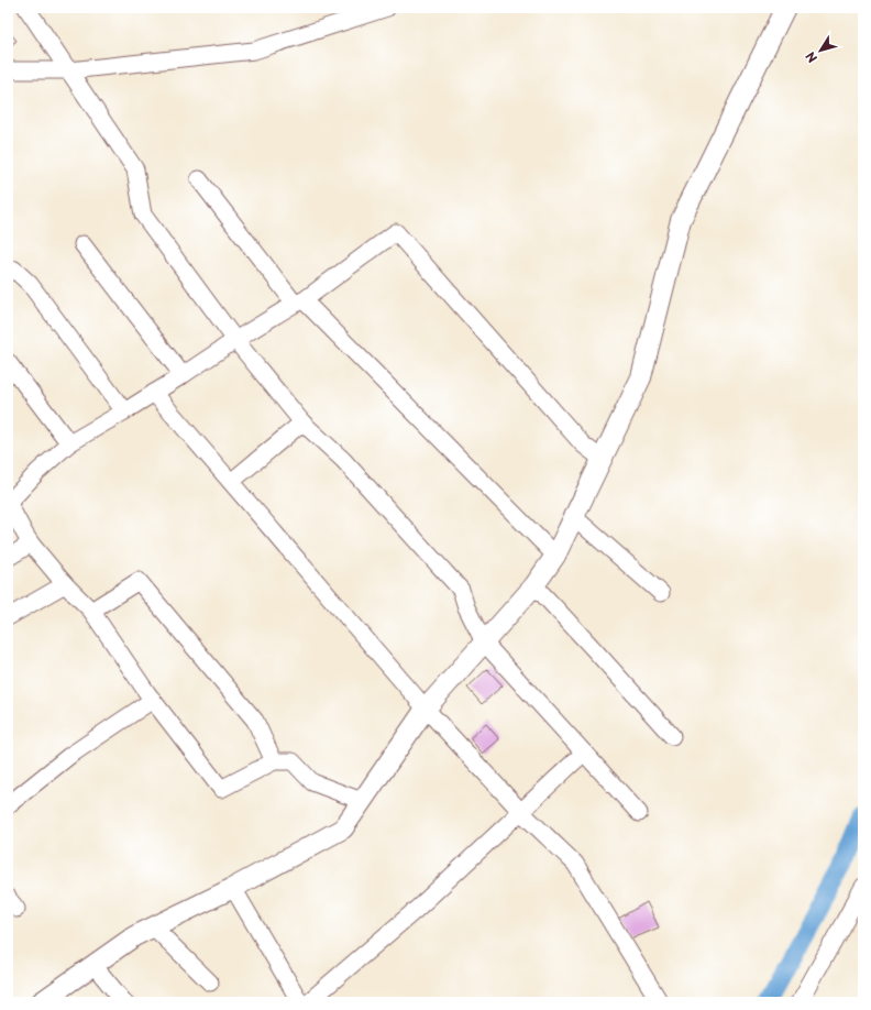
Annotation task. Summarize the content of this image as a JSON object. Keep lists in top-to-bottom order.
{
  "north": "bottom left"
}
